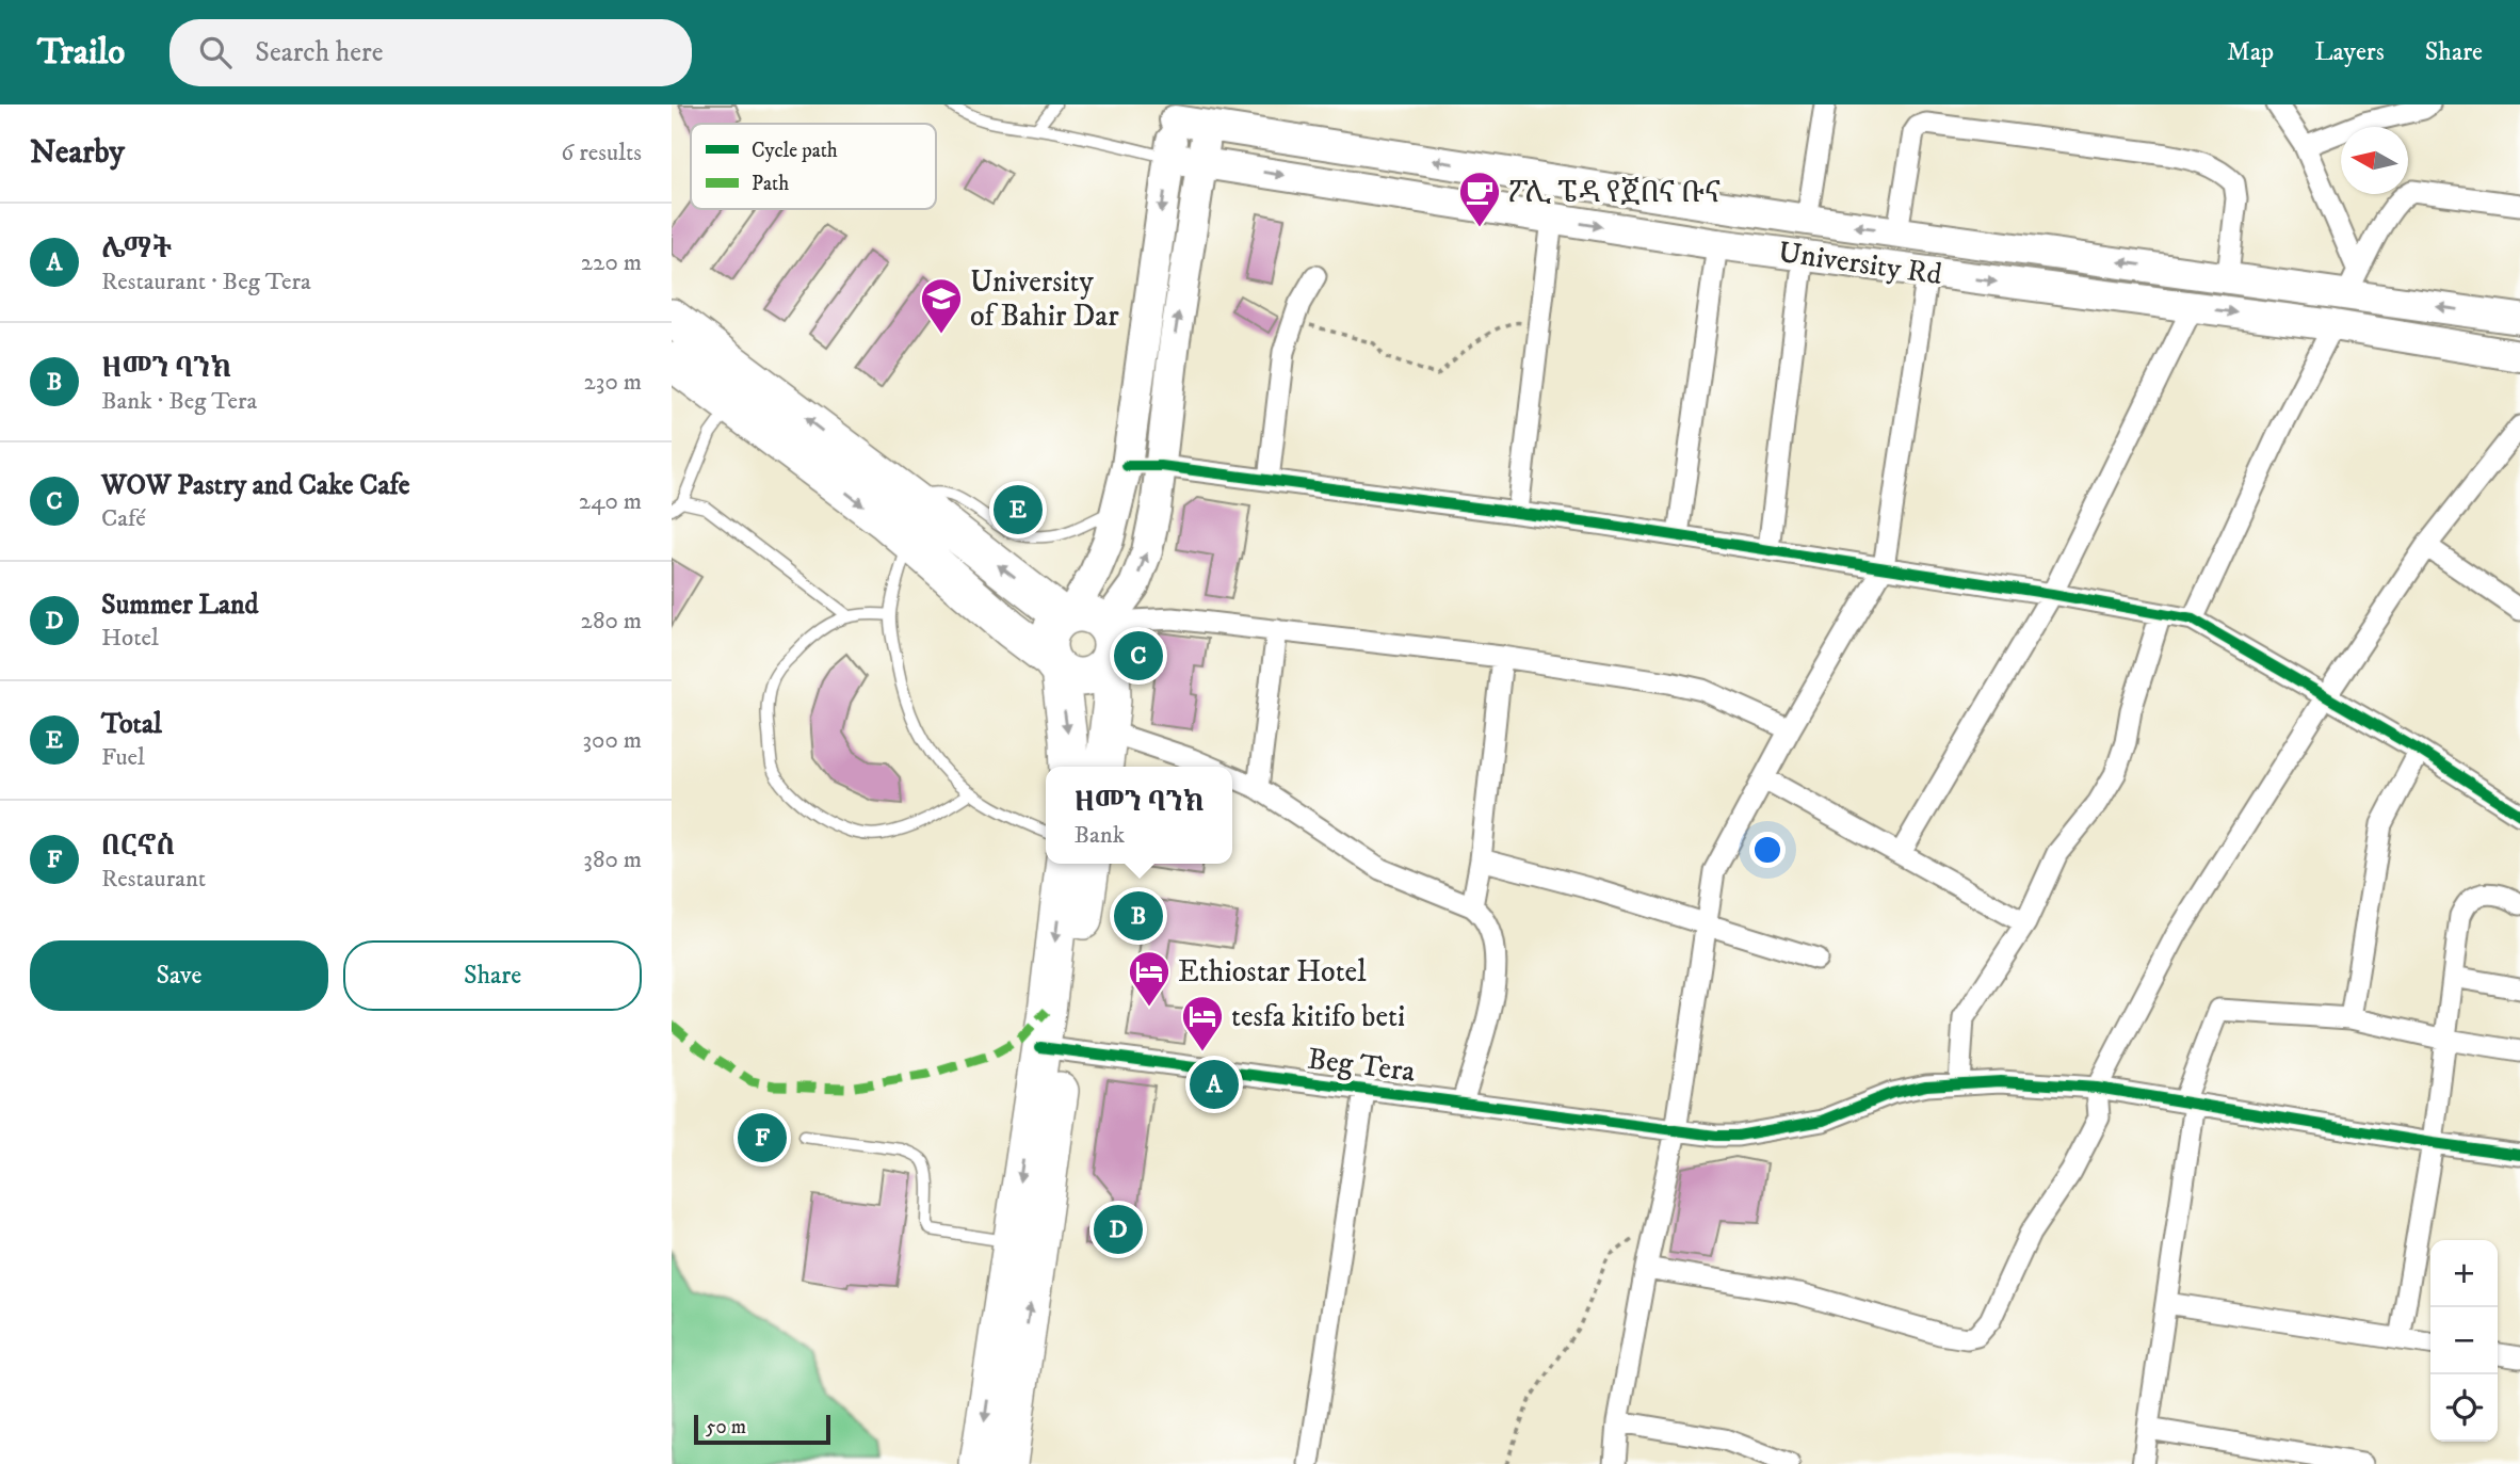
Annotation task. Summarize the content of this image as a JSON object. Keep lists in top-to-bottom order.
{
  "streets": {
    "street": ["University Rd", "Beg Tera"]
  },
  "places": {
    "cafe": ["ፖሊ ፔዳ የጀበና ቡና"],
    "school or university": ["University of Bahir Dar"],
    "hotel": ["Ethiostar Hotel", "tesfa kitifo beti"]
  },
  "legend": ["Cycle path", "Path"],
  "scale_bar": "50 m",
  "north": "left",
  "page": {
    "header": "Trailo",
    "search": "Search here",
    "nav": ["Map", "Layers", "Share"],
    "heading": ["Nearby", "6 results"],
    "list": [
      {
        "mark": "A",
        "name": "ሌማት",
        "note": "Restaurant · Beg Tera",
        "value": "220 m"
      },
      {
        "mark": "B",
        "name": "ዘመን ባንክ",
        "note": "Bank · Beg Tera",
        "value": "230 m"
      },
      {
        "mark": "C",
        "name": "WOW Pastry and Cake Cafe",
        "note": "Café",
        "value": "240 m"
      },
      {
        "mark": "D",
        "name": "Summer Land",
        "note": "Hotel",
        "value": "280 m"
      },
      {
        "mark": "E",
        "name": "Total",
        "note": "Fuel",
        "value": "300 m"
      },
      {
        "mark": "F",
        "name": "በርኖስ",
        "note": "Restaurant",
        "value": "380 m"
      }
    ],
    "pins": [
      "E",
      "C",
      "B",
      "A",
      "F",
      "D"
    ],
    "popup": ["ዘመን ባንክ", "Bank"],
    "buttons": ["Save", "Share"],
    "map_buttons": ["+", "−"],
    "scale": "50 m"
  }
}
